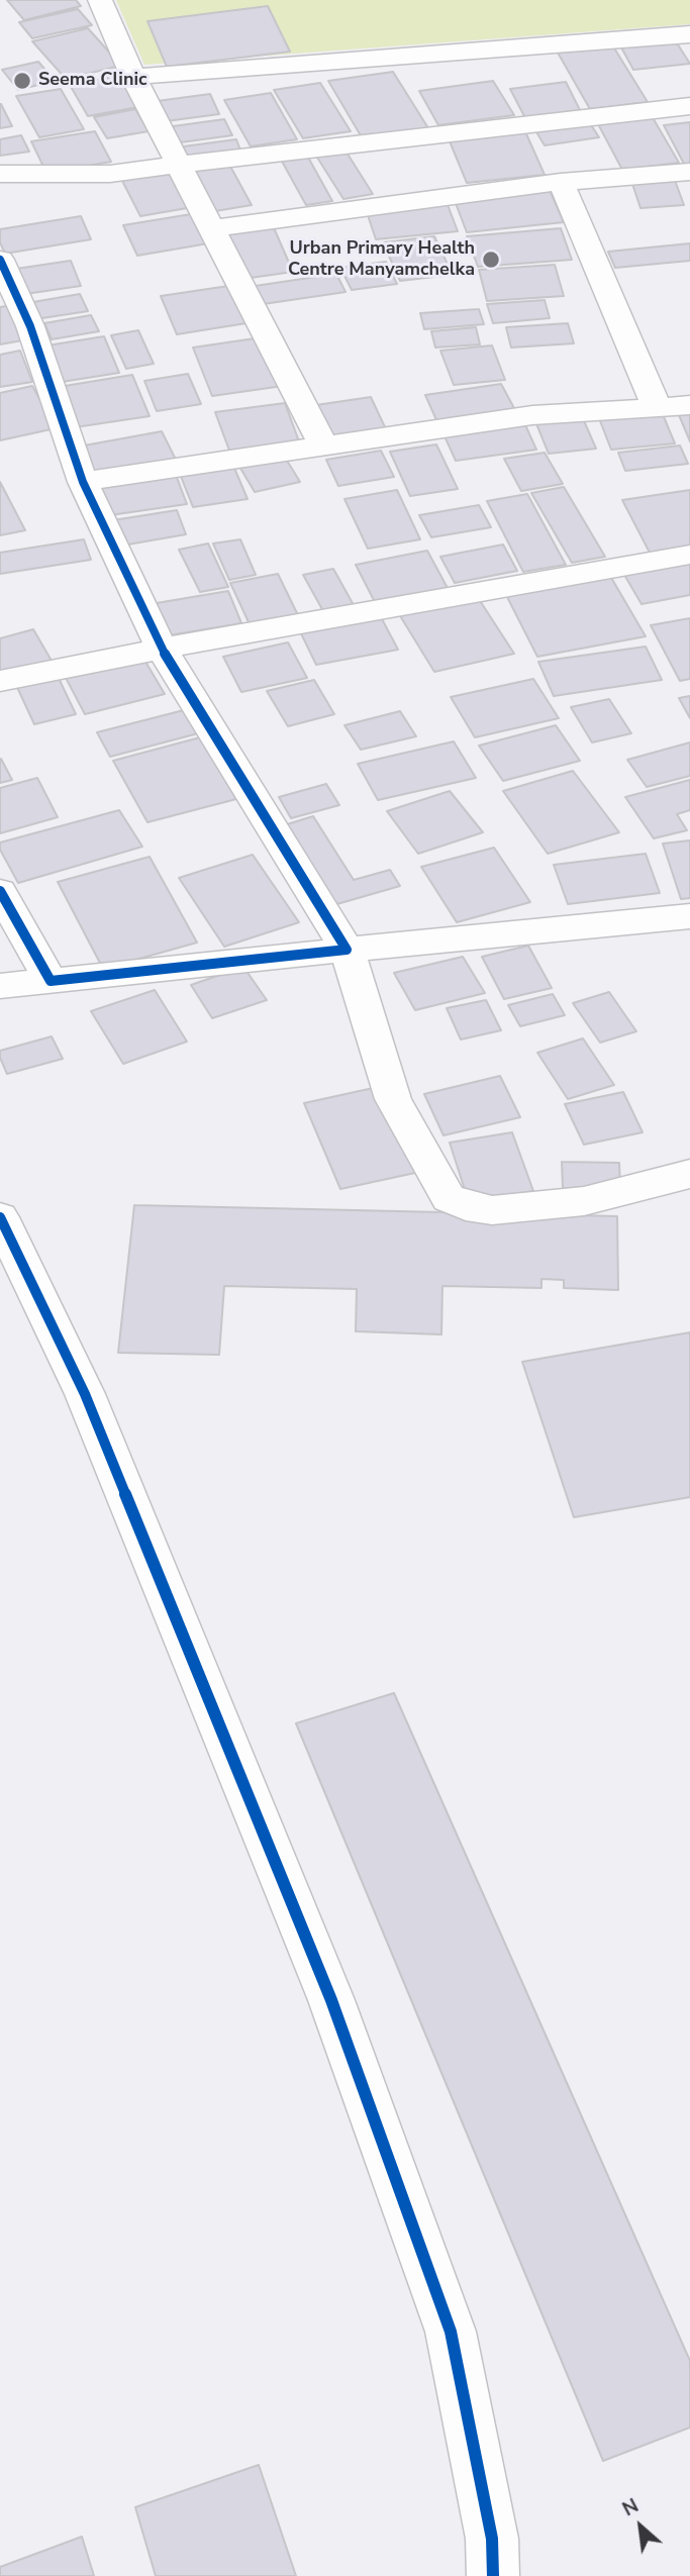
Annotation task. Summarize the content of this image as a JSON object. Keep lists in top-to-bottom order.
{
  "places": ["Seema Clinic", "Urban Primary Health Centre Manyamchelka"],
  "north": "top left"
}
